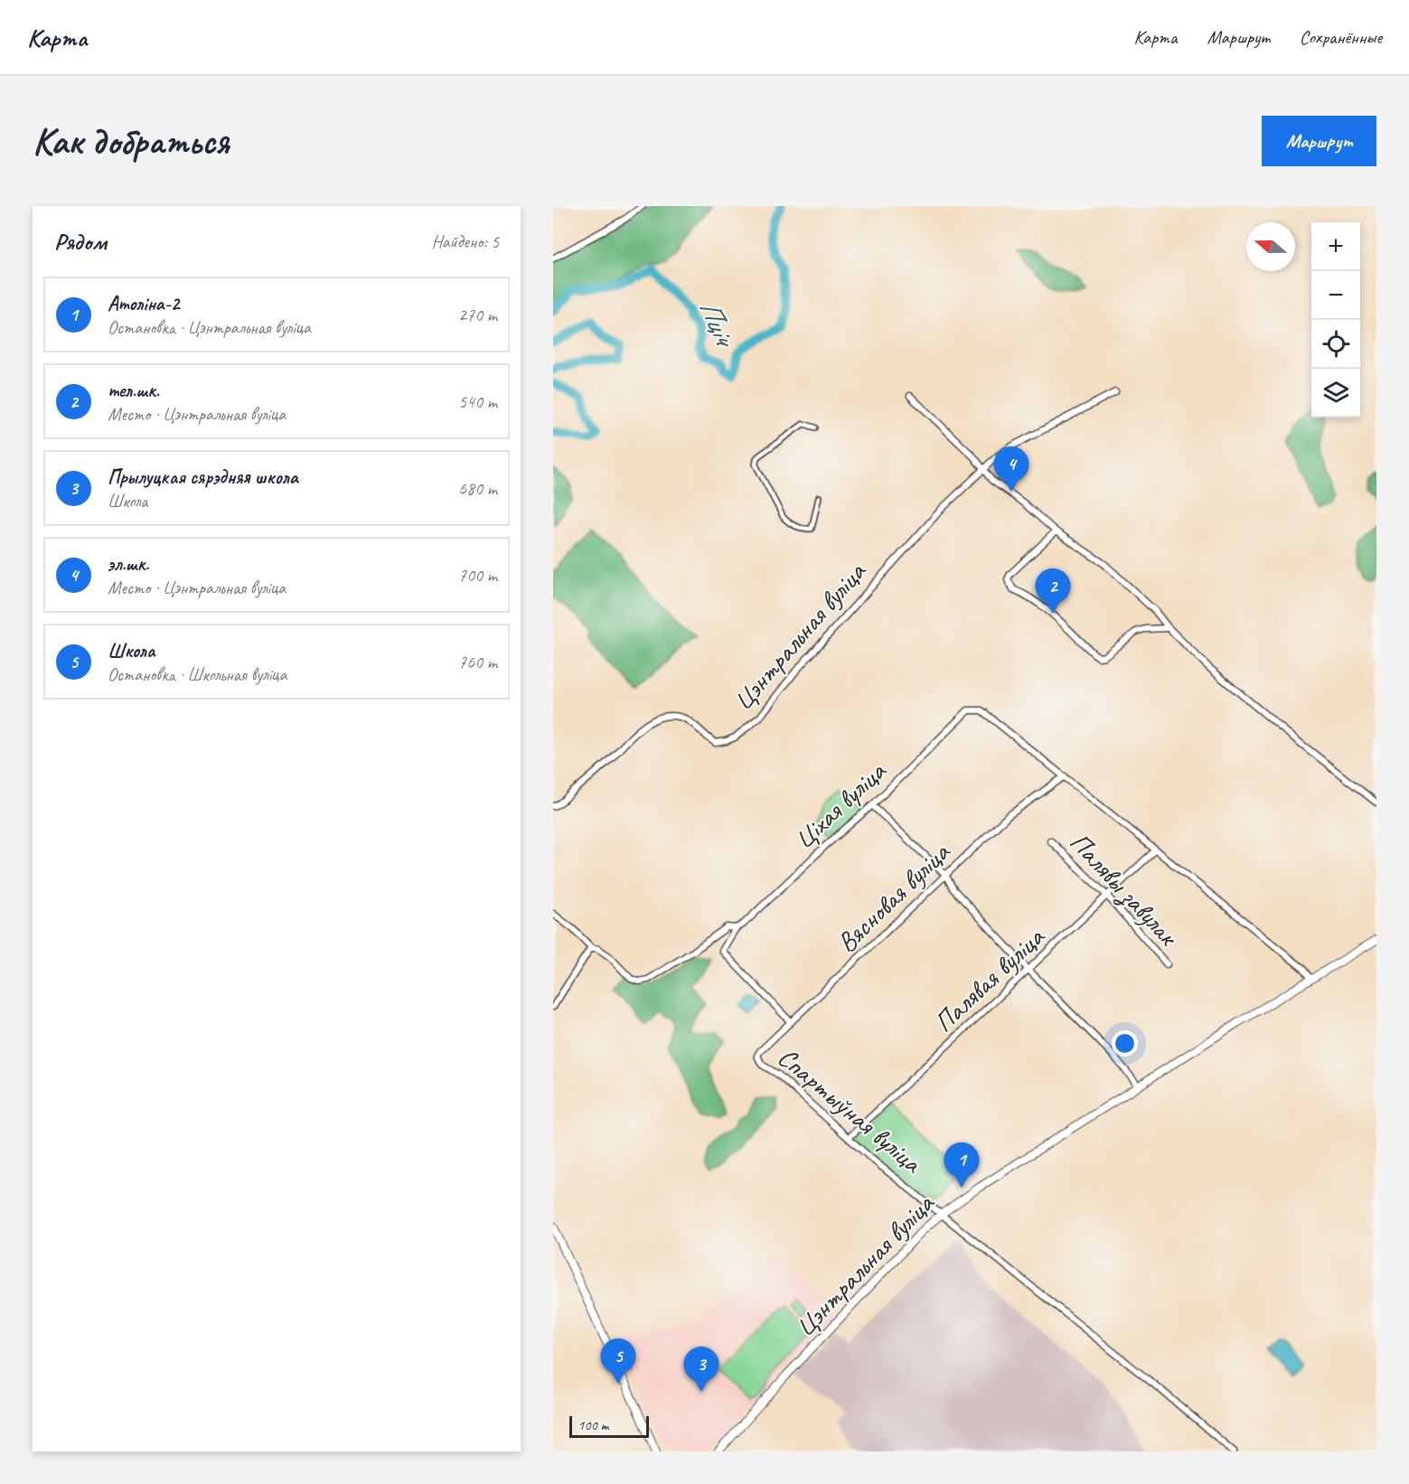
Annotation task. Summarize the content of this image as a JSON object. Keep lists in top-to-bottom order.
{
  "streets": {
    "street": [
      "Цэнтральная вуліца",
      "Ціхая вуліца",
      "Палявы завулак",
      "Вясновая вуліца",
      "Палявая вуліца",
      "Спартыўная вуліца"
    ]
  },
  "crossings": [
    ["Цэнтральная вуліца", "Спартыўная вуліца"],
    ["Ціхая вуліца", "Вясновая вуліца"],
    ["Палявы завулак", "Палявая вуліца"],
    ["Вясновая вуліца", "Спартыўная вуліца"],
    ["Палявая вуліца", "Спартыўная вуліца"]
  ],
  "water": ["Пціч"],
  "scale_bar": "100 m",
  "north": "left",
  "page": {
    "header": "Карта",
    "nav": ["Карта", "Маршрут", "Сохранённые"],
    "buttons": "Маршрут",
    "title": "Как добраться",
    "heading": ["Рядом", "Найдено: 5"],
    "map_buttons": ["+", "−"],
    "list": [
      {
        "mark": "1",
        "name": "Атоліна-2",
        "note": "Остановка · Цэнтральная вуліца",
        "value": "270 m"
      },
      {
        "mark": "2",
        "name": "тел.шк.",
        "note": "Место · Цэнтральная вуліца",
        "value": "540 m"
      },
      {
        "mark": "3",
        "name": "Прылуцкая сярэдняя школа",
        "note": "Школа",
        "value": "680 m"
      },
      {
        "mark": "4",
        "name": "эл.шк.",
        "note": "Место · Цэнтральная вуліца",
        "value": "700 m"
      },
      {
        "mark": "5",
        "name": "Школа",
        "note": "Остановка · Школьная вуліца",
        "value": "760 m"
      }
    ],
    "pins": [
      "4",
      "2",
      "1",
      "5",
      "3"
    ],
    "scale": "100 m"
  }
}
